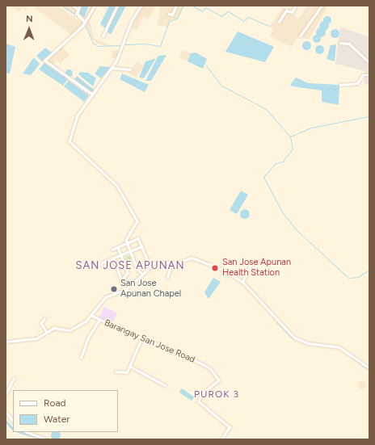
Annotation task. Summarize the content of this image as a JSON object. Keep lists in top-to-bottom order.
{
  "streets": {
    "street": ["Barangay San Jose Road"]
  },
  "districts": ["SAN JOSE APUNAN", "PUROK 3"],
  "places": ["San Jose Apunan Health Station", "San Jose Apunan Chapel"],
  "legend": ["Road", "Water"],
  "north": "top"
}
